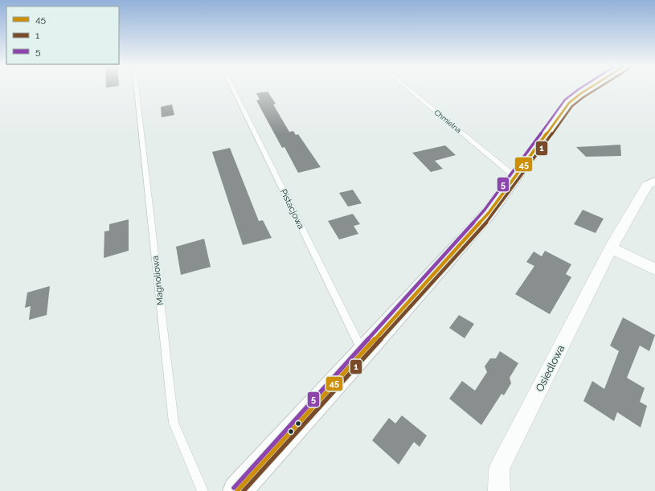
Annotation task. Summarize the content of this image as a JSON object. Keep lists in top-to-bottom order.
{
  "streets": {
    "street": ["Osiedlowa"],
    "lane": ["Chmielna", "Pistacjowa", "Magnoliowa"]
  },
  "lines": ["transit line 45", "transit line 1", "transit line 5"],
  "legend": ["45", "1", "5"]
}
